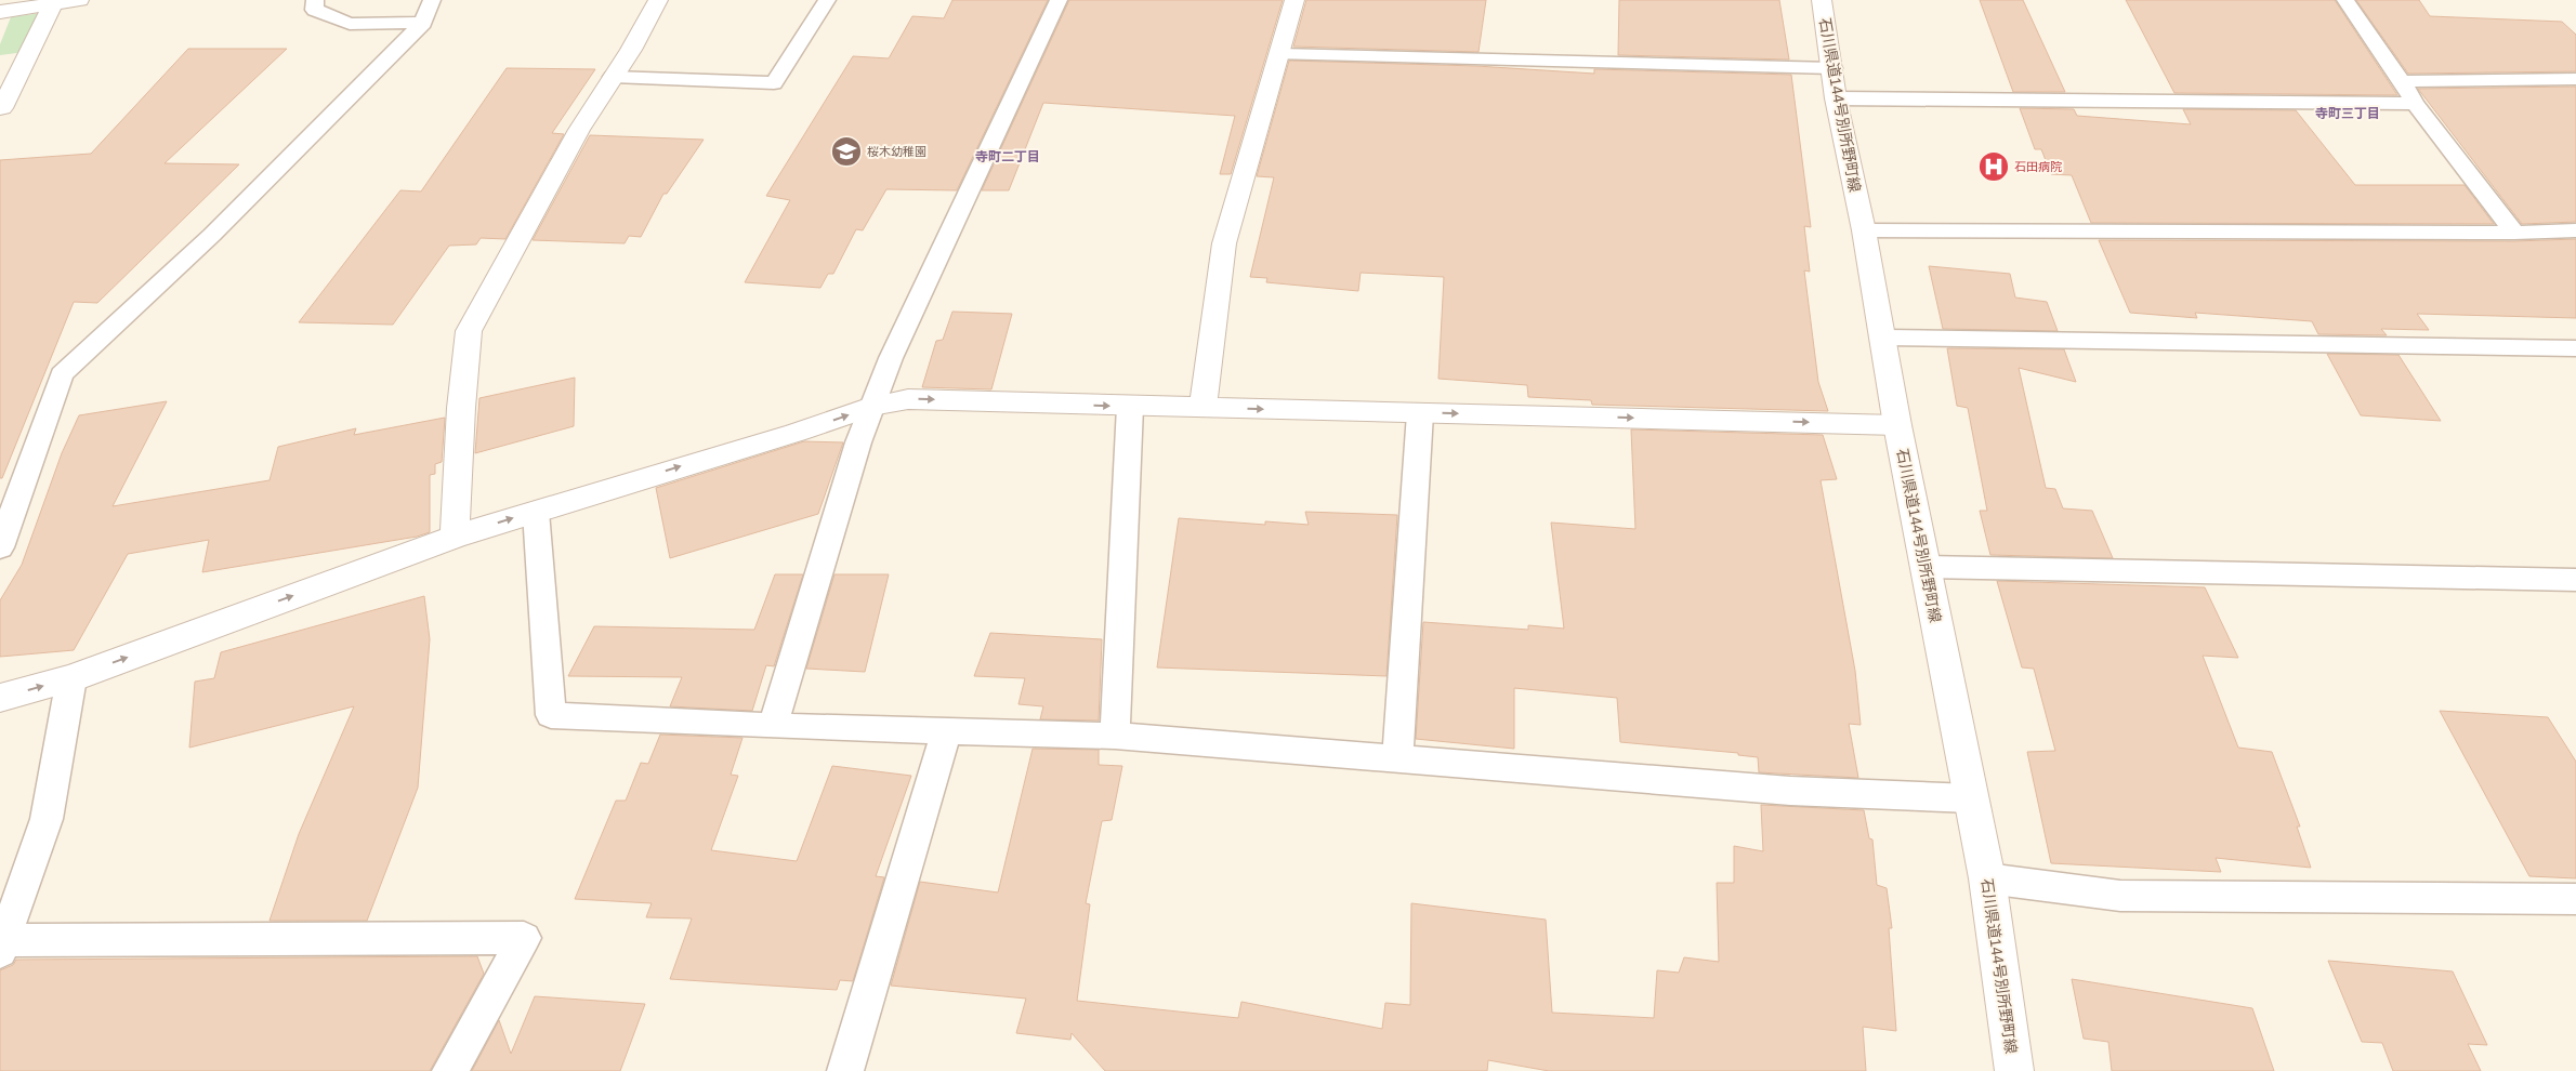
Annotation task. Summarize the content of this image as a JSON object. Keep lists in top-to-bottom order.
{
  "streets": {
    "street": ["石川県道144号別所野町線"]
  },
  "districts": ["寺町三丁目", "寺町二丁目"],
  "places": {
    "school or university": ["桜木幼稚園"],
    "hospital": ["石田病院"]
  }
}
